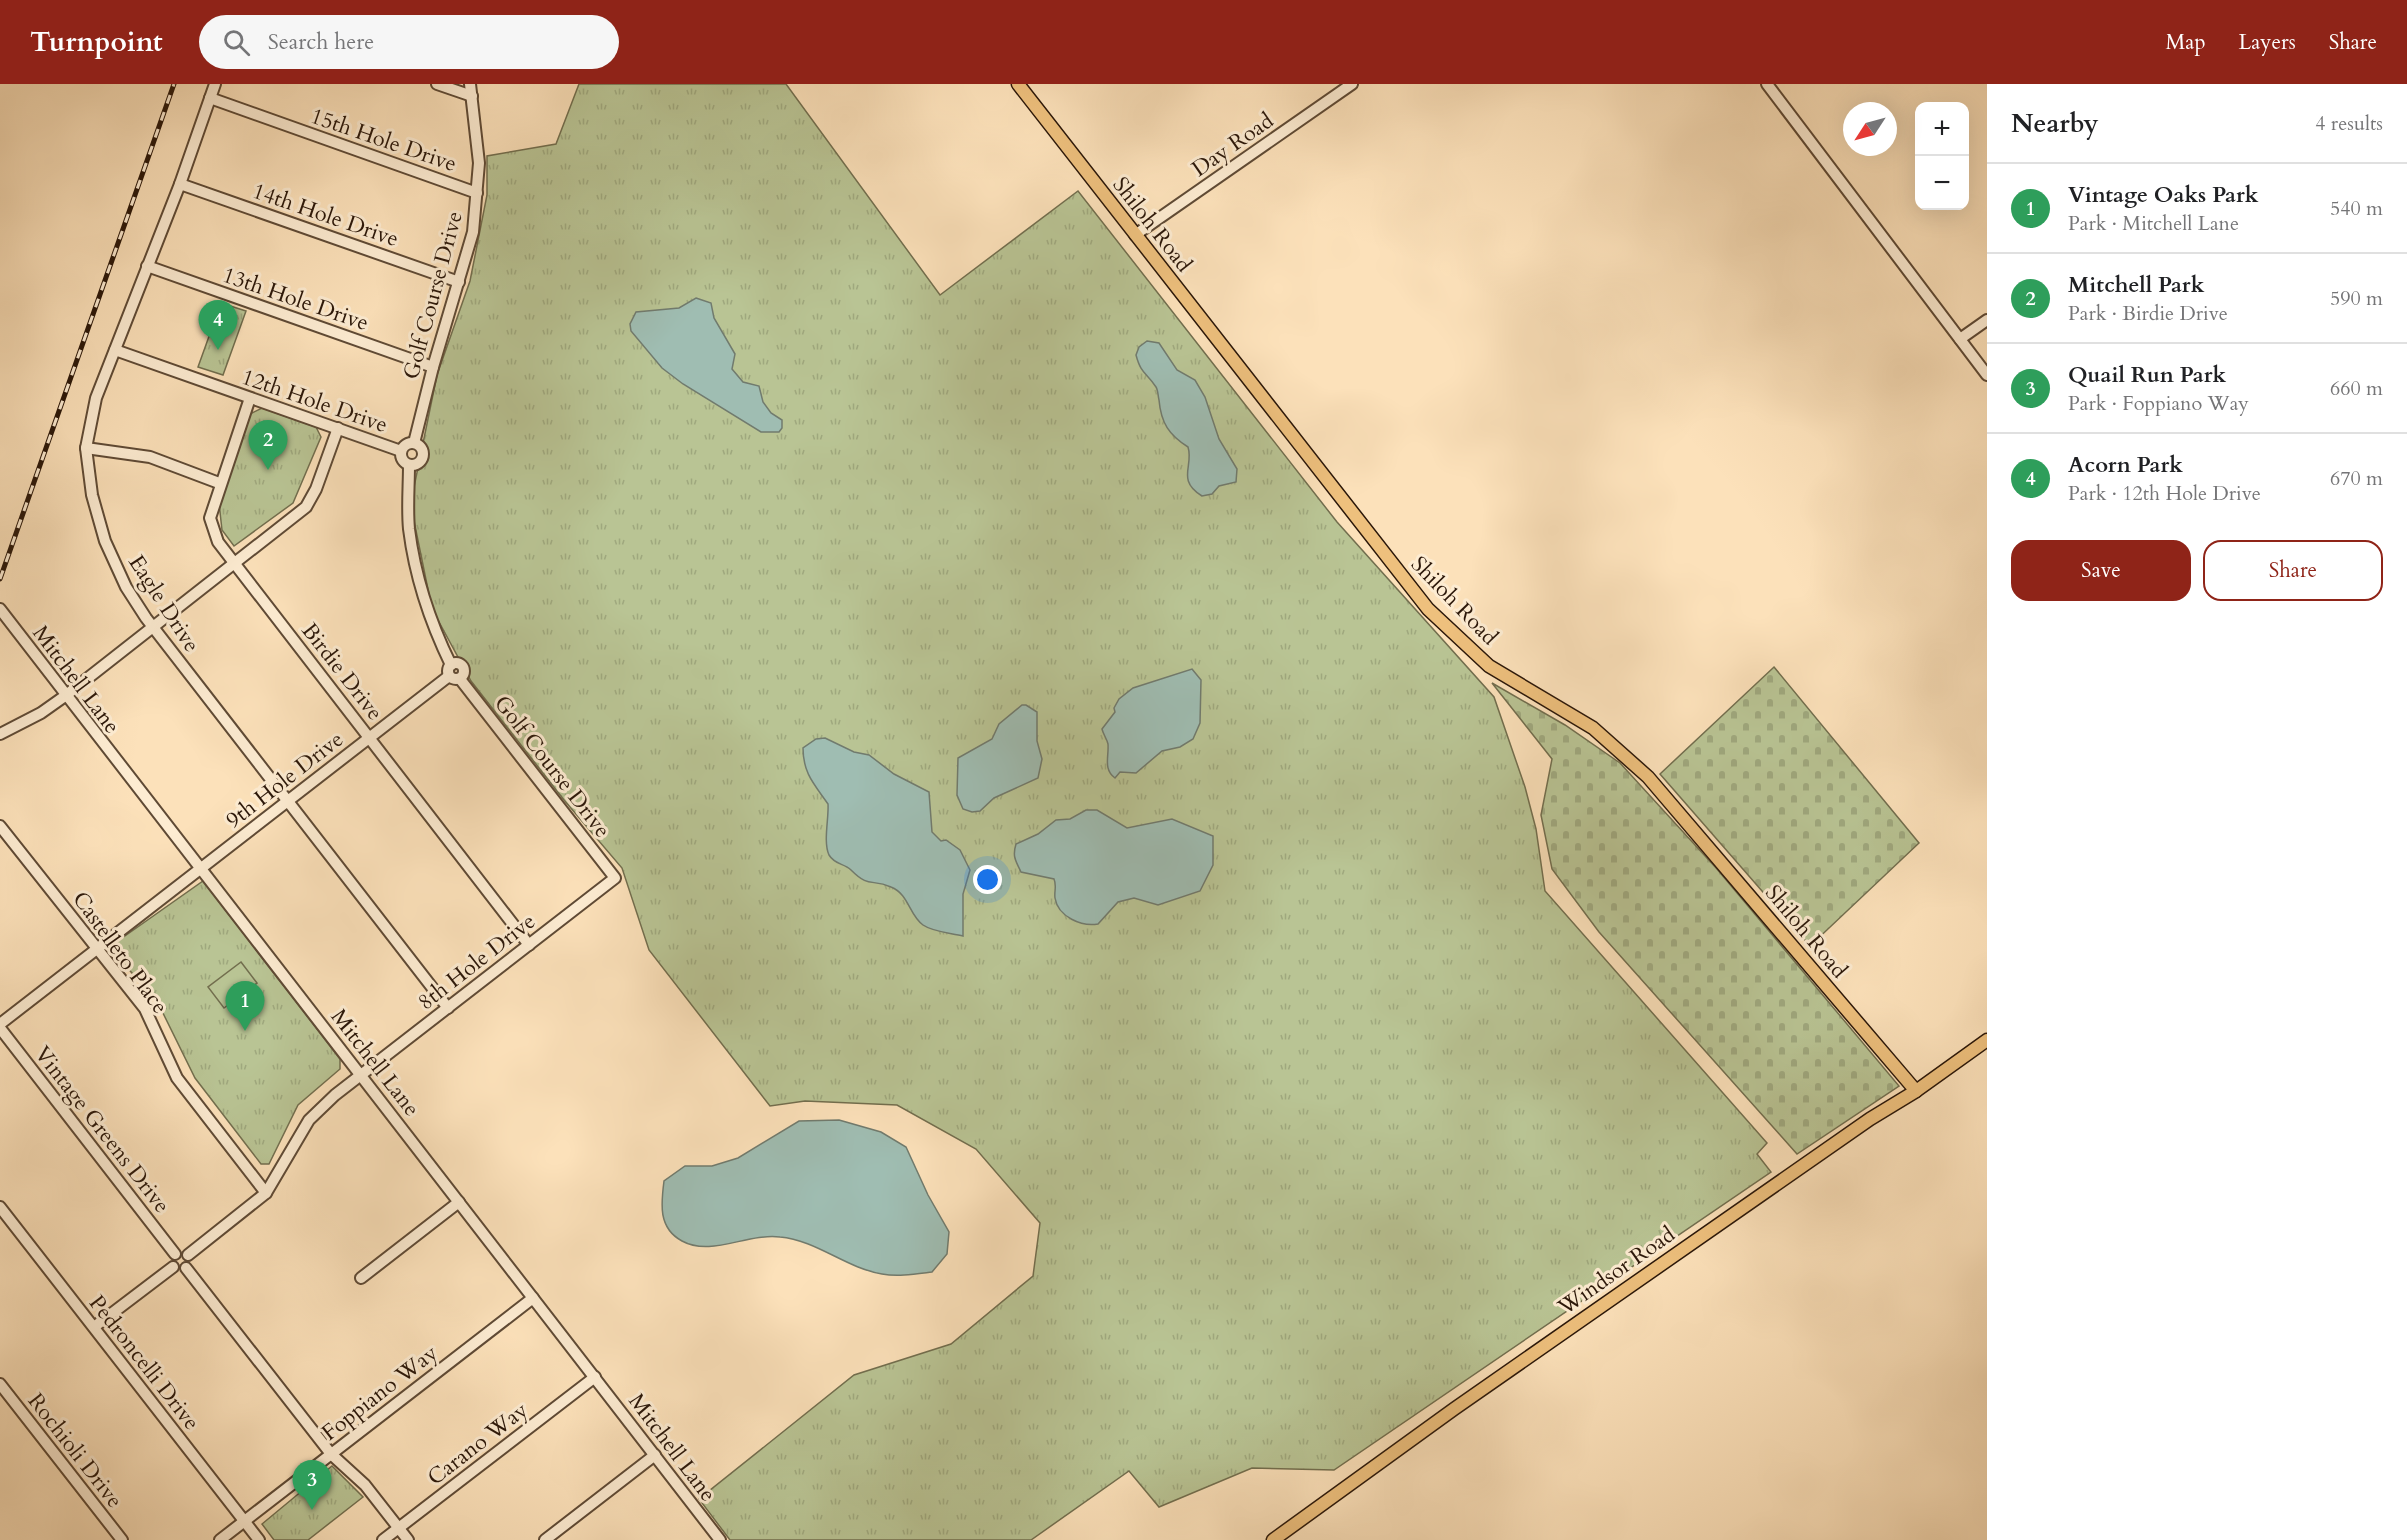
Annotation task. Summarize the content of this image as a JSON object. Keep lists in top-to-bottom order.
{
  "streets": {
    "main road": ["Shiloh Road", "Windsor Road"],
    "street": [
      "15th Hole Drive",
      "Day Road",
      "14th Hole Drive",
      "Golf Course Drive",
      "13th Hole Drive",
      "12th Hole Drive",
      "Eagle Drive",
      "Birdie Drive",
      "Mitchell Lane",
      "9th Hole Drive",
      "Castelleto Place",
      "8th Hole Drive",
      "Vintage Greens Drive",
      "Pedroncelli Drive",
      "Foppiano Way",
      "Carano Way",
      "Rochioli Drive"
    ]
  },
  "crossings": [
    ["15th Hole Drive", "Golf Course Drive"],
    ["15th Hole Drive", "Eagle Drive"],
    ["Day Road", "Shiloh Road"],
    ["14th Hole Drive", "Golf Course Drive"],
    ["14th Hole Drive", "Eagle Drive"],
    ["Shiloh Road", "Windsor Road"],
    ["Golf Course Drive", "13th Hole Drive"],
    ["Golf Course Drive", "12th Hole Drive"],
    ["Golf Course Drive", "9th Hole Drive"],
    ["Golf Course Drive", "8th Hole Drive"],
    ["13th Hole Drive", "Eagle Drive"],
    ["12th Hole Drive", "Eagle Drive"],
    ["12th Hole Drive", "Birdie Drive"],
    ["Eagle Drive", "9th Hole Drive"],
    ["Eagle Drive", "8th Hole Drive"],
    ["Birdie Drive", "9th Hole Drive"],
    ["Birdie Drive", "8th Hole Drive"],
    ["Mitchell Lane", "9th Hole Drive"],
    ["Mitchell Lane", "8th Hole Drive"],
    ["Mitchell Lane", "Foppiano Way"],
    ["Mitchell Lane", "Carano Way"],
    ["9th Hole Drive", "Castelleto Place"],
    ["9th Hole Drive", "Vintage Greens Drive"],
    ["Castelleto Place", "8th Hole Drive"],
    ["Pedroncelli Drive", "Foppiano Way"]
  ],
  "north": "bottom left",
  "page": {
    "header": "Turnpoint",
    "search": "Search here",
    "nav": ["Map", "Layers", "Share"],
    "heading": ["Nearby", "4 results"],
    "map_buttons": ["+", "−"],
    "list": [
      {
        "mark": "1",
        "name": "Vintage Oaks Park",
        "note": "Park · Mitchell Lane",
        "value": "540 m"
      },
      {
        "mark": "2",
        "name": "Mitchell Park",
        "note": "Park · Birdie Drive",
        "value": "590 m"
      },
      {
        "mark": "3",
        "name": "Quail Run Park",
        "note": "Park · Foppiano Way",
        "value": "660 m"
      },
      {
        "mark": "4",
        "name": "Acorn Park",
        "note": "Park · 12th Hole Drive",
        "value": "670 m"
      }
    ],
    "pins": [
      "4",
      "2",
      "1",
      "3"
    ],
    "buttons": ["Save", "Share"]
  }
}
